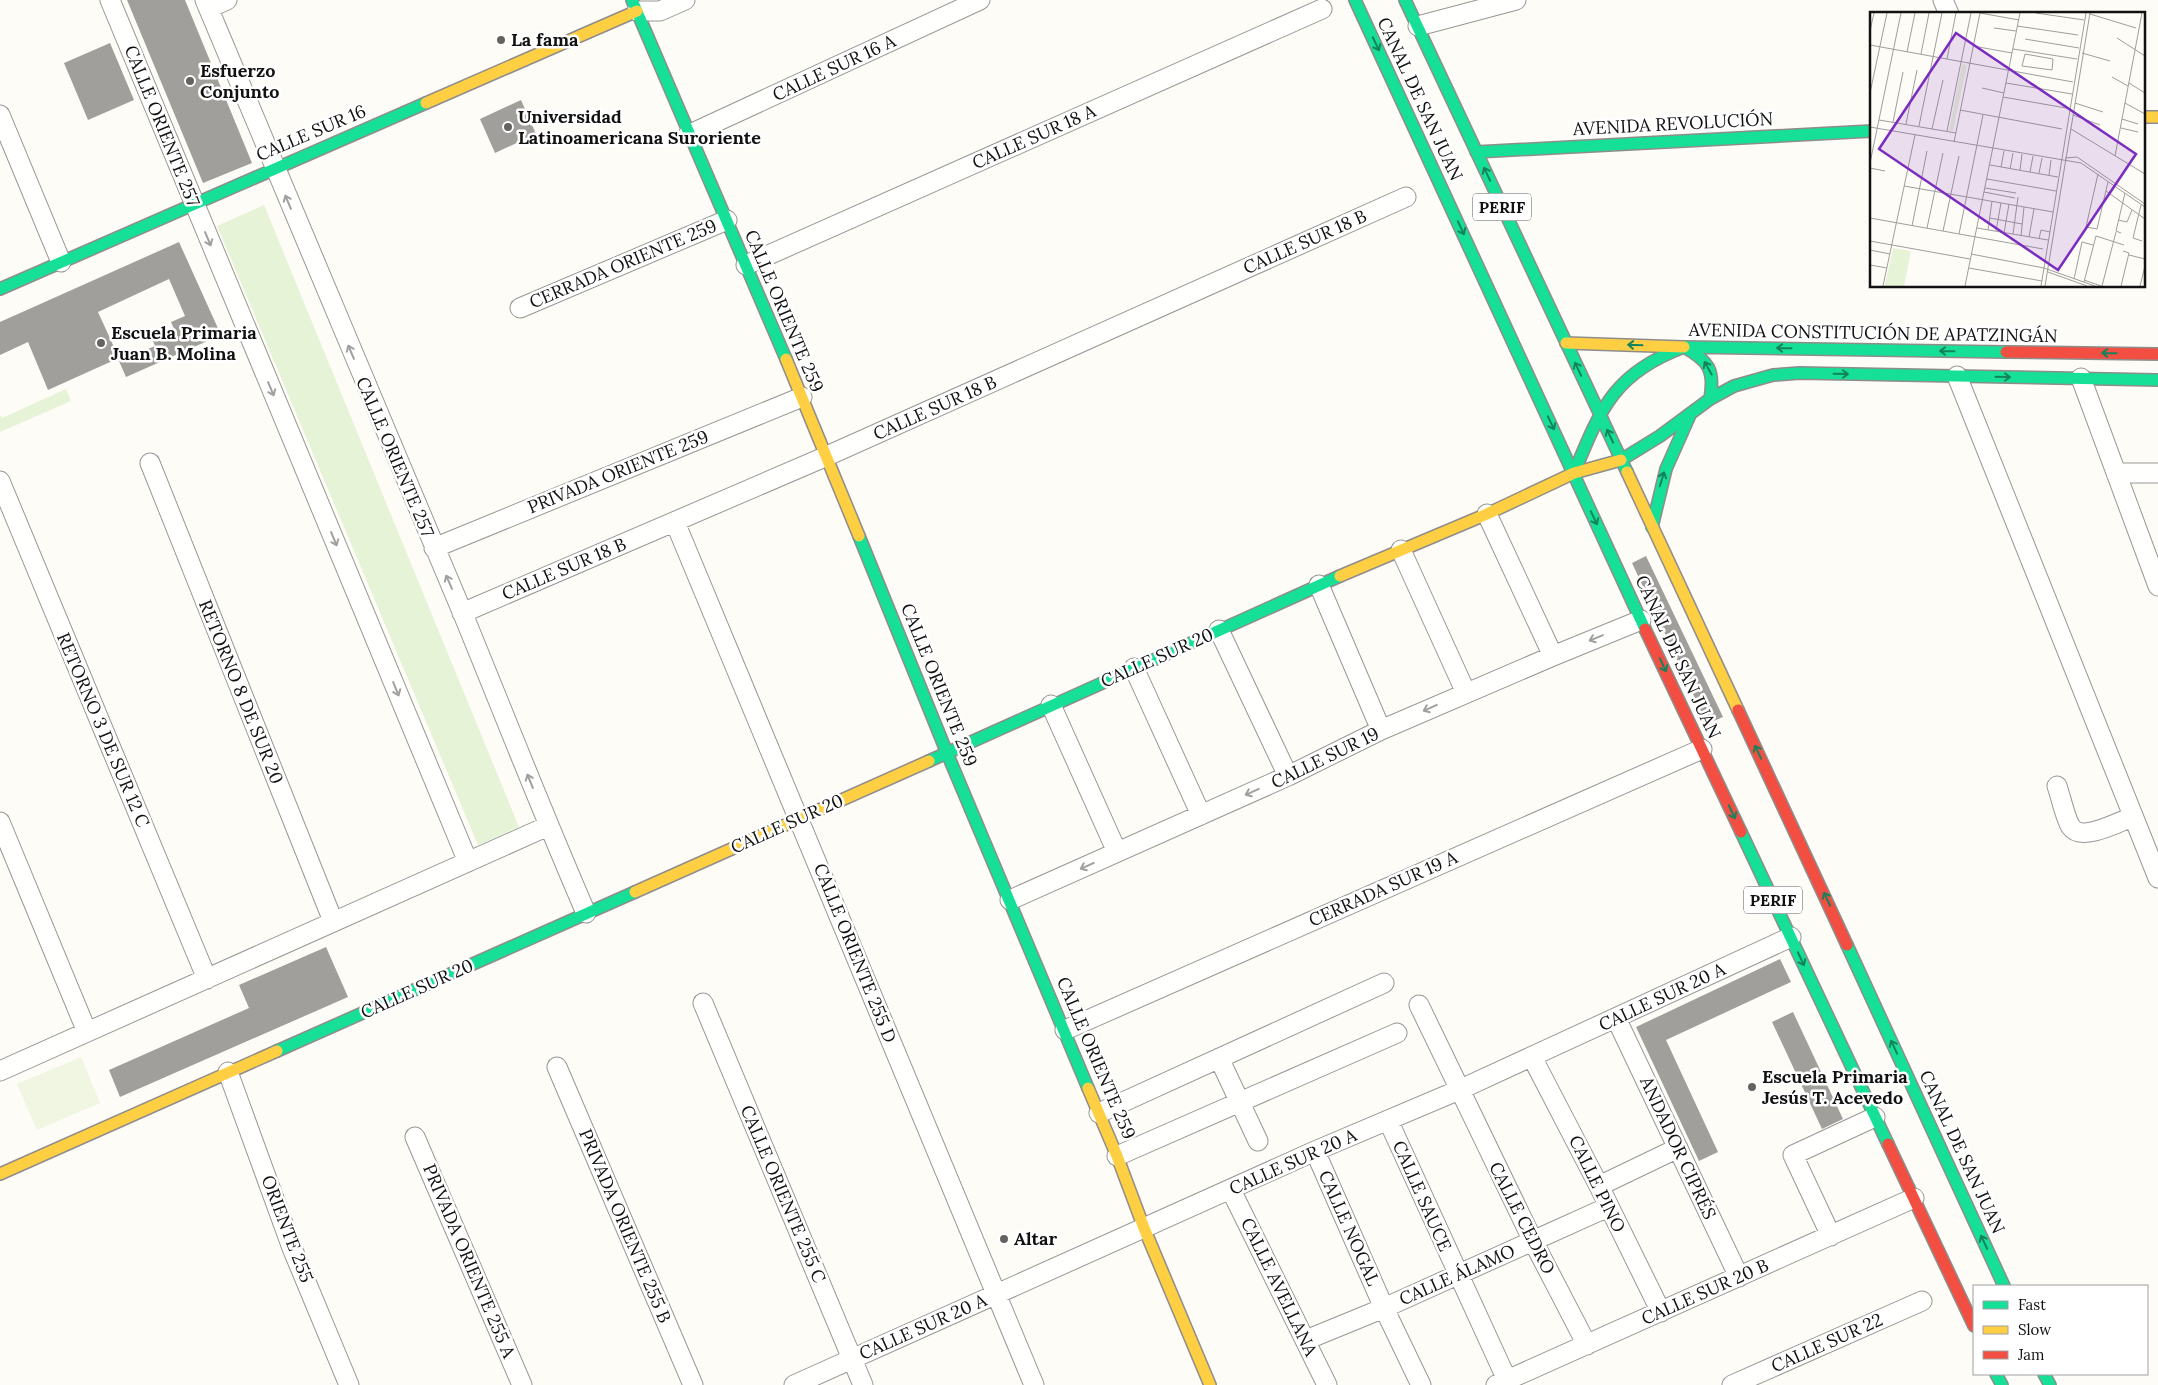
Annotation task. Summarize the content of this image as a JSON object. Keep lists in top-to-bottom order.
{
  "streets": {
    "street": [
      "CALLE SUR 16 A",
      "CANAL DE SAN JUAN",
      "AVENIDA REVOLUCIÓN",
      "CALLE ORIENTE 257",
      "CALLE SUR 16",
      "CALLE SUR 18 A",
      "PERIF",
      "CALLE SUR 18 B",
      "CERRADA ORIENTE 259",
      "CALLE ORIENTE 259",
      "AVENIDA CONSTITUCIÓN DE APATZINGÁN",
      "PRIVADA ORIENTE 259",
      "CALLE SUR 20",
      "RETORNO 8 DE SUR 20",
      "RETORNO 3 DE SUR 12 C",
      "CALLE SUR 19",
      "CERRADA SUR 19 A",
      "CALLE ORIENTE 255 D",
      "CALLE SUR 20 A",
      "ANDADOR CIPRÉS",
      "CALLE PINO",
      "CALLE ORIENTE 255 C",
      "CALLE SAUCE",
      "CALLE CEDRO",
      "PRIVADA ORIENTE 255 B",
      "CALLE NOGAL",
      "ORIENTE 255",
      "PRIVADA ORIENTE 255 A",
      "CALLE ÁLAMO",
      "CALLE AVELLANA",
      "CALLE SUR 20 B",
      "CALLE SUR 22"
    ]
  },
  "crossings": [
    ["CALLE SUR 16 A", "CALLE ORIENTE 259"],
    ["CANAL DE SAN JUAN", "AVENIDA REVOLUCIÓN"],
    ["CANAL DE SAN JUAN", "AVENIDA CONSTITUCIÓN DE APATZINGÁN"],
    ["CANAL DE SAN JUAN", "CALLE SUR 20"],
    ["CANAL DE SAN JUAN", "CALLE SUR 19"],
    ["CANAL DE SAN JUAN", "CERRADA SUR 19 A"],
    ["CANAL DE SAN JUAN", "CALLE SUR 20 A"],
    ["CANAL DE SAN JUAN", "CALLE SUR 20 B"],
    ["CALLE ORIENTE 257", "CALLE SUR 16"],
    ["CALLE ORIENTE 257", "CALLE SUR 18 B"],
    ["CALLE ORIENTE 257", "PRIVADA ORIENTE 259"],
    ["CALLE ORIENTE 257", "CALLE SUR 20"],
    ["CALLE SUR 16", "CALLE ORIENTE 259"],
    ["CALLE SUR 18 A", "CALLE ORIENTE 259"],
    ["CALLE SUR 18 B", "CALLE ORIENTE 259"],
    ["CALLE SUR 18 B", "CALLE ORIENTE 255 D"],
    ["CERRADA ORIENTE 259", "CALLE ORIENTE 259"],
    ["CALLE ORIENTE 259", "PRIVADA ORIENTE 259"],
    ["CALLE ORIENTE 259", "CALLE SUR 20"],
    ["CALLE ORIENTE 259", "CALLE SUR 19"],
    ["CALLE ORIENTE 259", "CERRADA SUR 19 A"],
    ["CALLE ORIENTE 259", "CALLE SUR 20 A"],
    ["AVENIDA CONSTITUCIÓN DE APATZINGÁN", "CALLE SUR 20"],
    ["CALLE SUR 20", "CALLE ORIENTE 255 D"],
    ["CALLE SUR 20", "ORIENTE 255"],
    ["CALLE ORIENTE 255 D", "CALLE SUR 20 A"],
    ["CALLE SUR 20 A", "ANDADOR CIPRÉS"],
    ["CALLE SUR 20 A", "CALLE PINO"],
    ["CALLE SUR 20 A", "CALLE ORIENTE 255 C"],
    ["CALLE SUR 20 A", "CALLE SAUCE"],
    ["CALLE SUR 20 A", "CALLE CEDRO"],
    ["CALLE SUR 20 A", "CALLE NOGAL"],
    ["CALLE SUR 20 A", "CALLE AVELLANA"],
    ["ANDADOR CIPRÉS", "CALLE SUR 20 B"],
    ["CALLE PINO", "CALLE ÁLAMO"],
    ["CALLE PINO", "CALLE SUR 20 B"],
    ["CALLE SAUCE", "CALLE ÁLAMO"],
    ["CALLE SAUCE", "CALLE SUR 20 B"],
    ["CALLE CEDRO", "CALLE ÁLAMO"],
    ["CALLE CEDRO", "CALLE SUR 20 B"],
    ["CALLE NOGAL", "CALLE ÁLAMO"],
    ["CALLE ÁLAMO", "CALLE AVELLANA"]
  ],
  "one_way": ["CALLE SUR 19"],
  "places": [
    "La fama",
    "Esfuerzo Conjunto",
    "Universidad Latinoamericana Suroriente",
    "Escuela Primaria Juan B. Molina",
    "Escuela Primaria Jesús T. Acevedo",
    "Altar"
  ],
  "legend": ["Fast", "Slow", "Jam"]
}
